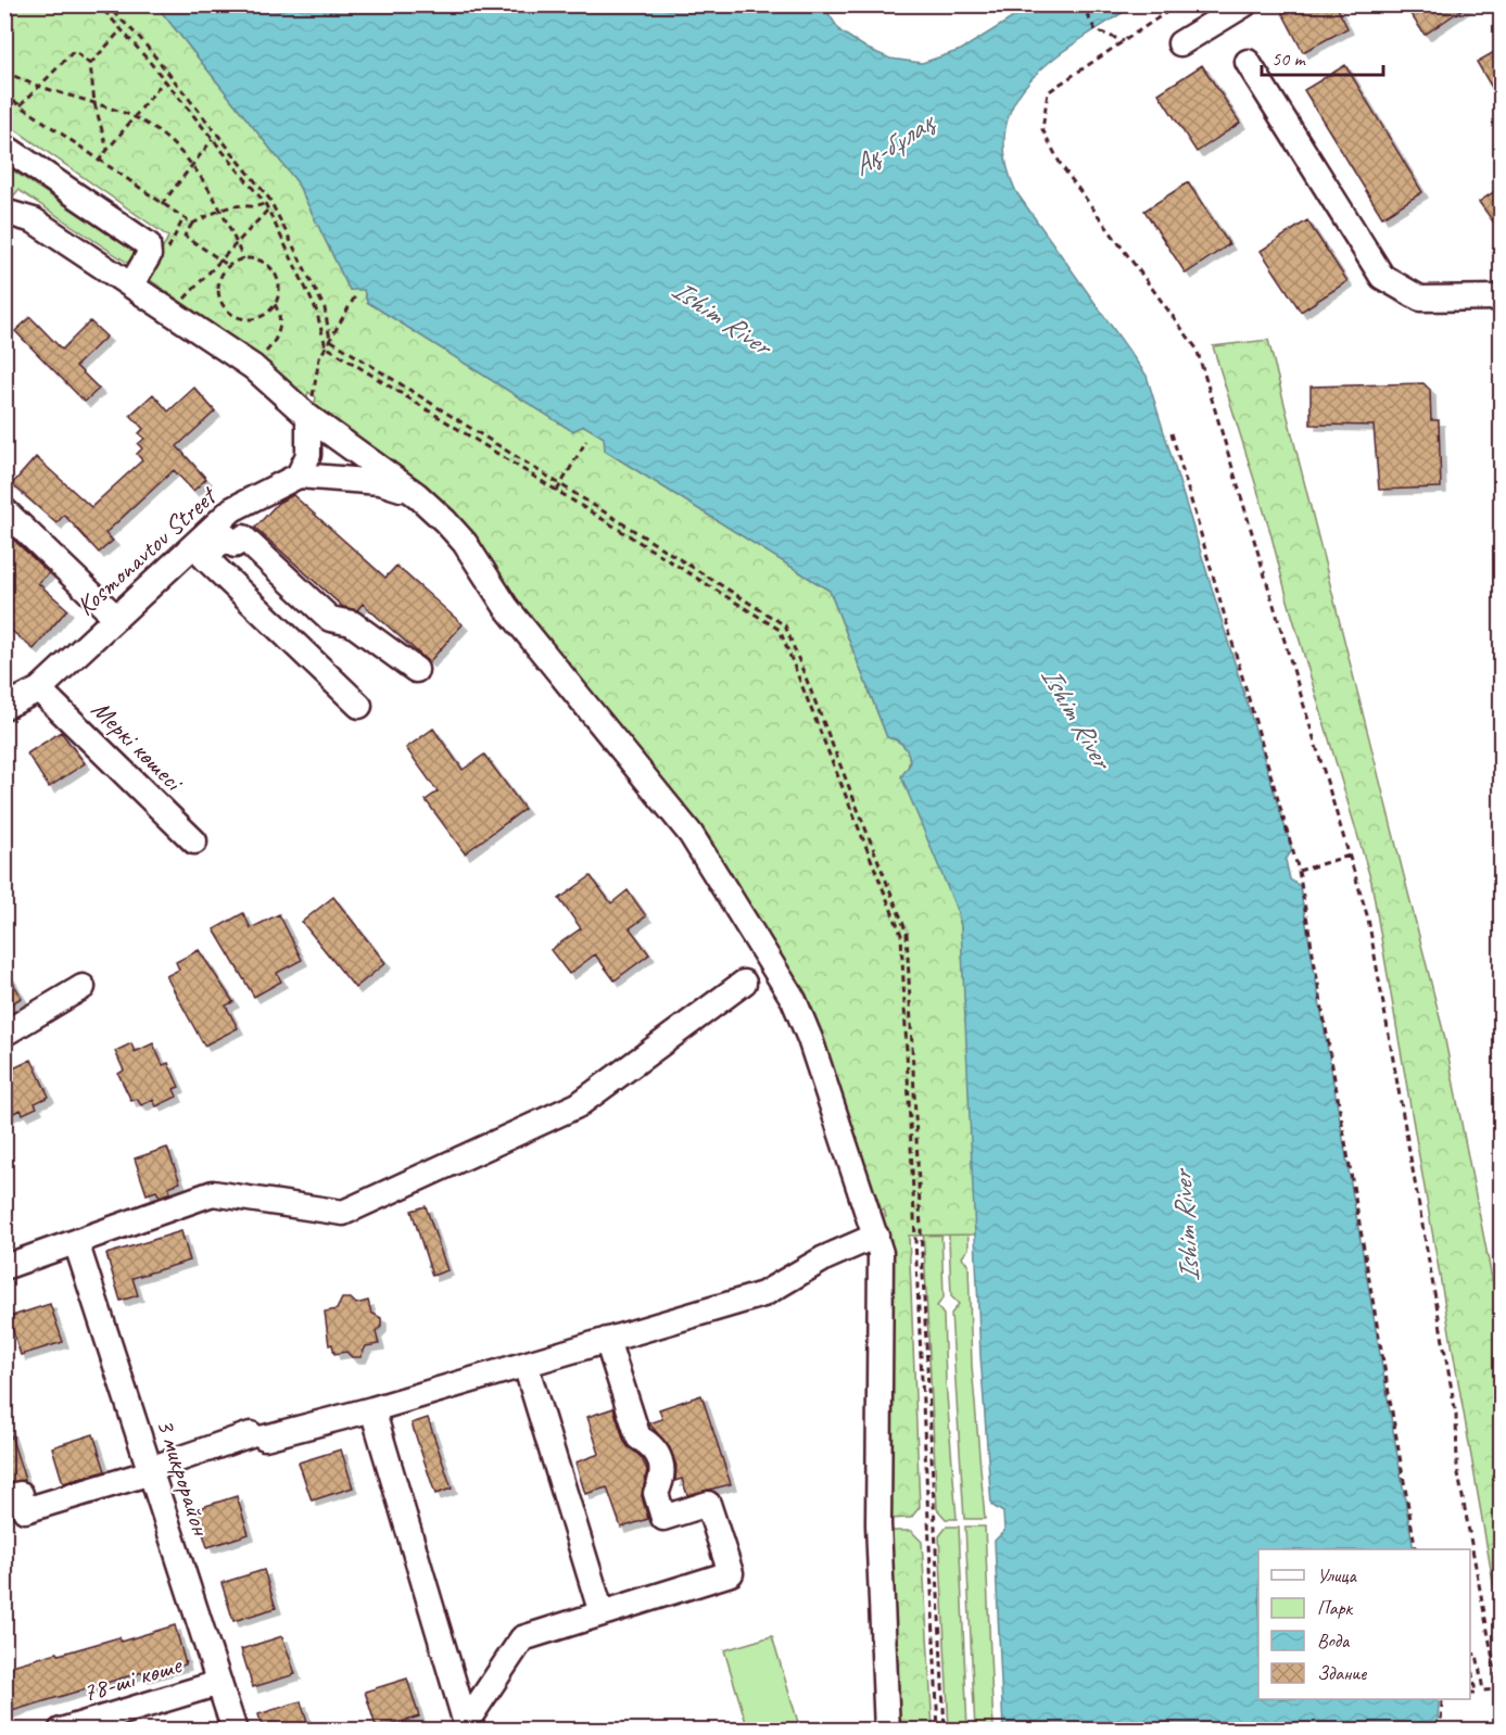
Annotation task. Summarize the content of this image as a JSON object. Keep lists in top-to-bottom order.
{
  "streets": {
    "street": [
      "Kosmonavtov Street",
      "Меркі көшесі",
      "3 микрорайон",
      "78-ші көше"
    ]
  },
  "crossings": [
    ["Kosmonavtov Street", "Меркі көшесі"],
    ["3 микрорайон", "78-ші көше"]
  ],
  "water": ["Ақ-бұлақ", "Ishim River"],
  "legend": [
    "Улица",
    "Парк",
    "Вода",
    "Здание"
  ],
  "scale_bar": "50 m"
}
